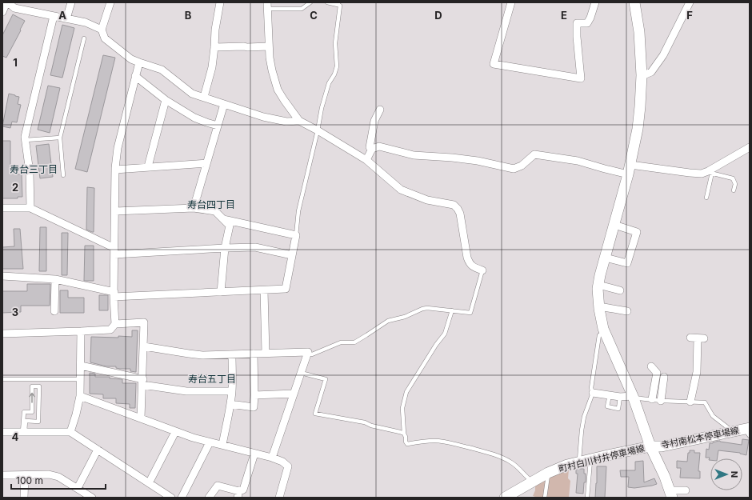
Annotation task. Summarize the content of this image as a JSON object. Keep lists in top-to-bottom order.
{
  "streets": {
    "street": ["寺村南松本停車場線", "町村白川村井停車場線"]
  },
  "crossings": [
    ["寺村南松本停車場線", "町村白川村井停車場線"]
  ],
  "districts": ["寿台三丁目", "寿台四丁目", "寿台五丁目"],
  "scale_bar": "100 m",
  "north": "right",
  "grid": {
    "columns": [
      "A",
      "B",
      "C",
      "D",
      "E",
      "F"
    ],
    "rows": [
      "1",
      "2",
      "3",
      "4"
    ]
  }
}
